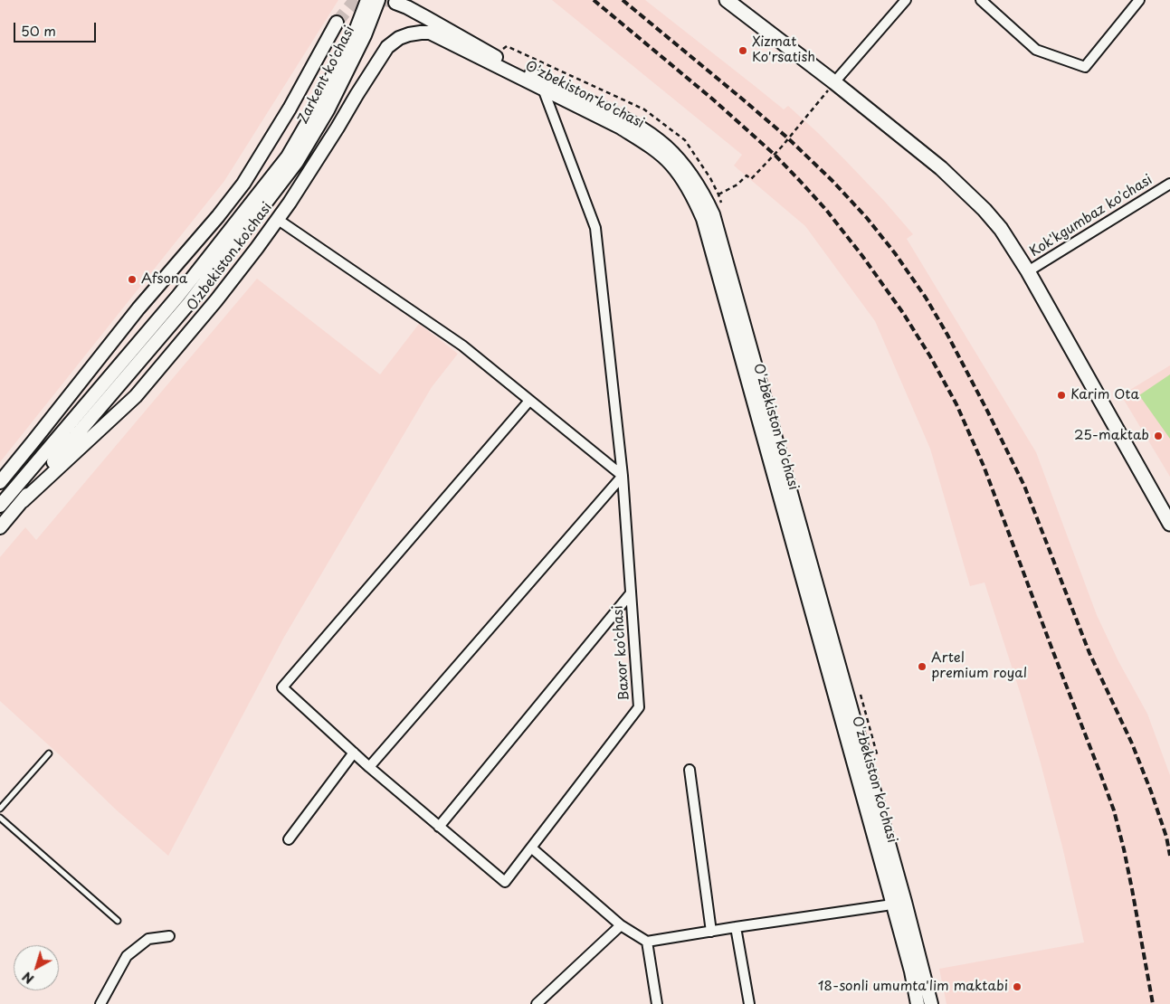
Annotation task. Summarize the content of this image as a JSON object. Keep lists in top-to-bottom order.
{
  "streets": {
    "main road": ["Zarkent ko'chasi", "O'zbekiston ko'chasi"],
    "street": ["Kok'kgumbaz ko'chasi", "Baxor ko'chasi"]
  },
  "crossings": [
    ["Zarkent ko'chasi", "O'zbekiston ko'chasi"],
    ["O'zbekiston ko'chasi", "Baxor ko'chasi"]
  ],
  "places": [
    "Xizmat Ko'rsatish",
    "Afsona",
    "Karim Ota",
    "25-maktab",
    "Artel premium royal",
    "18-sonli umumta'lim maktabi"
  ],
  "scale_bar": "50 m",
  "north": "bottom left"
}
